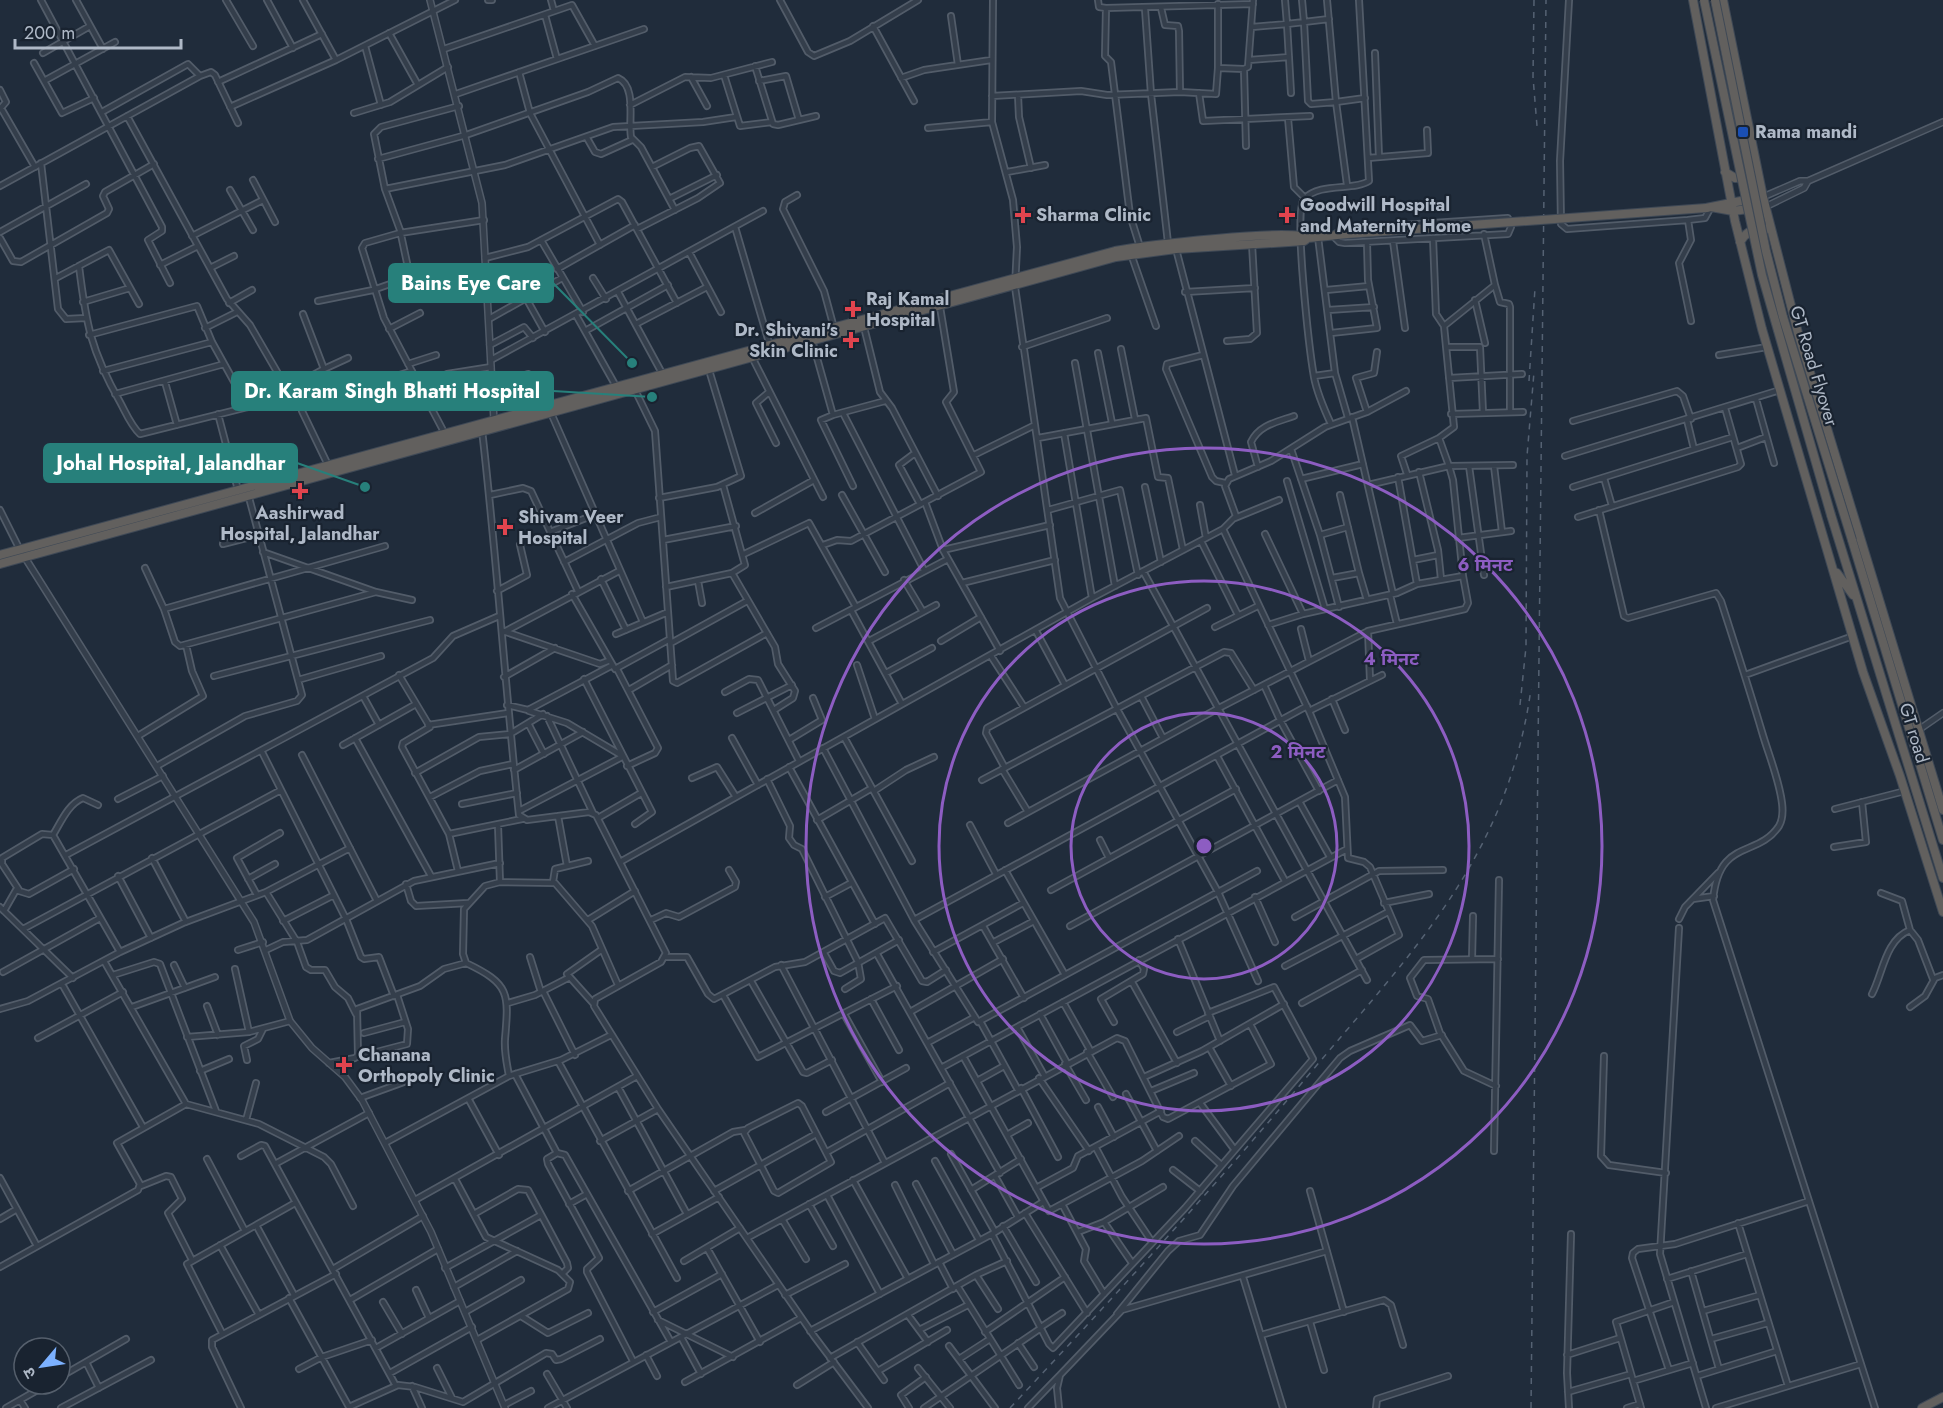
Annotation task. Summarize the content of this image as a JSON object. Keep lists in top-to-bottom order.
{
  "streets": {
    "highway": ["GT Road Flyover", "GT road"]
  },
  "crossings": [
    ["GT Road Flyover", "GT road"]
  ],
  "places": {
    "transit": ["Rama mandi"],
    "health": [
      "Sharma Clinic",
      "Goodwill Hospital and Maternity Home",
      "Raj Kamal Hospital",
      "Dr. Shivani's Skin Clinic",
      "Aashirwad Hospital, Jalandhar",
      "Shivam Veer Hospital",
      "Chanana Orthopoly Clinic"
    ],
    "other": ["Bains Eye Care", "Dr. Karam Singh Bhatti Hospital", "Johal Hospital, Jalandhar"]
  },
  "scale_bar": "200 m",
  "north": "bottom left",
  "rings": ["6 मिनट", "4 मिनट", "2 मिनट"]
}
